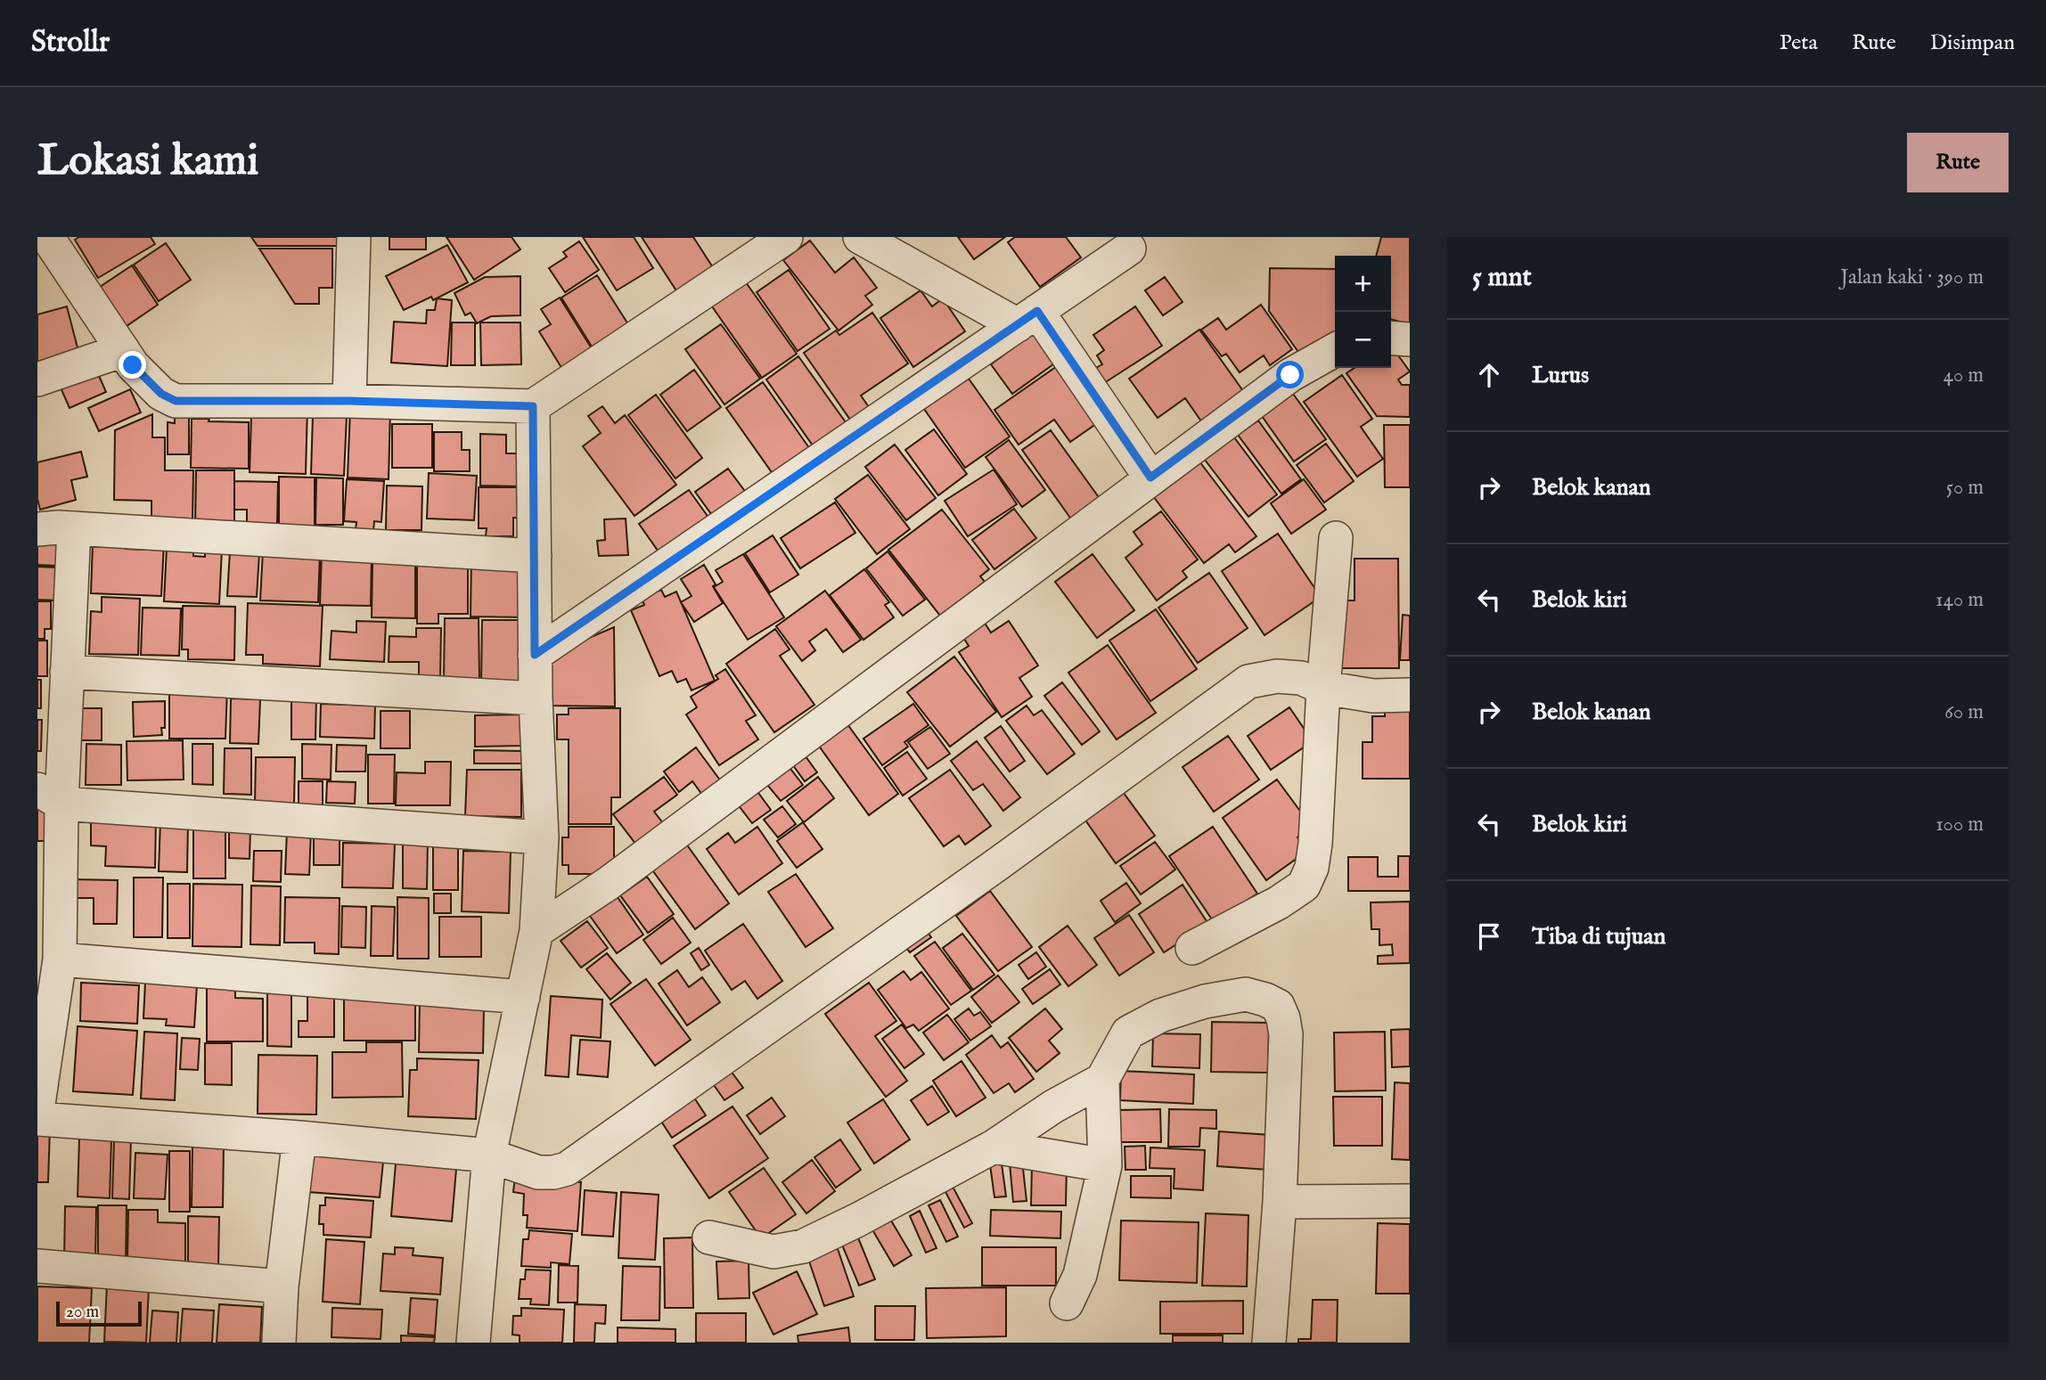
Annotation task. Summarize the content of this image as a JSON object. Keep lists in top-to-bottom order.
{
  "scale_bar": "20 m",
  "page": {
    "header": "Strollr",
    "nav": ["Peta", "Rute", "Disimpan"],
    "buttons": "Rute",
    "title": "Lokasi kami",
    "heading": ["5 mnt", "Jalan kaki · 390 m"],
    "map_buttons": ["+", "−"],
    "list": [
      ["Lurus", "40 m"],
      ["Belok kanan", "50 m"],
      ["Belok kiri", "140 m"],
      ["Belok kanan", "60 m"],
      ["Belok kiri", "100 m"],
      "Tiba di tujuan"
    ],
    "scale": "20 m"
  }
}
